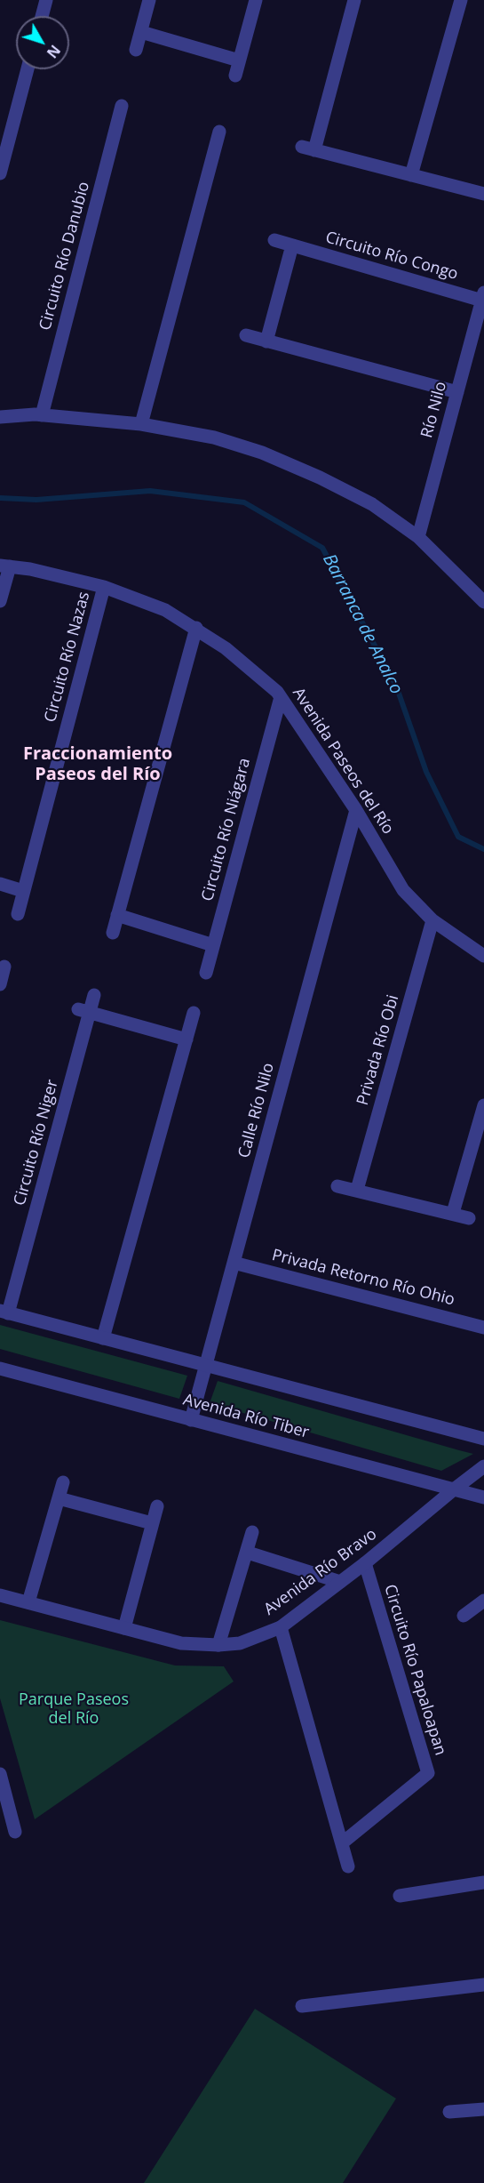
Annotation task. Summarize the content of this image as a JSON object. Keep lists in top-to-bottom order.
{
  "streets": {
    "street": [
      "Circuito Río Danubio",
      "Circuito Río Congo",
      "Río Nilo",
      "Circuito Río Nazas",
      "Avenida Paseos del Río",
      "Circuito Río Niágara",
      "Privada Río Obi",
      "Calle Río Nilo",
      "Circuito Río Niger",
      "Privada Retorno Río Ohio",
      "Avenida Río Tiber",
      "Avenida Río Bravo",
      "Circuito Río Papaloapan"
    ]
  },
  "crossings": [
    ["Circuito Río Congo", "Río Nilo"],
    ["Circuito Río Nazas", "Avenida Paseos del Río"],
    ["Avenida Paseos del Río", "Circuito Río Niágara"],
    ["Avenida Paseos del Río", "Privada Río Obi"],
    ["Avenida Paseos del Río", "Calle Río Nilo"],
    ["Calle Río Nilo", "Privada Retorno Río Ohio"],
    ["Calle Río Nilo", "Avenida Río Tiber"],
    ["Avenida Río Tiber", "Avenida Río Bravo"],
    ["Avenida Río Bravo", "Circuito Río Papaloapan"]
  ],
  "districts": ["Fraccionamiento Paseos del Río"],
  "water": ["Barranca de Analco"],
  "parks": ["Parque Paseos del Río"],
  "north": "bottom right"
}
